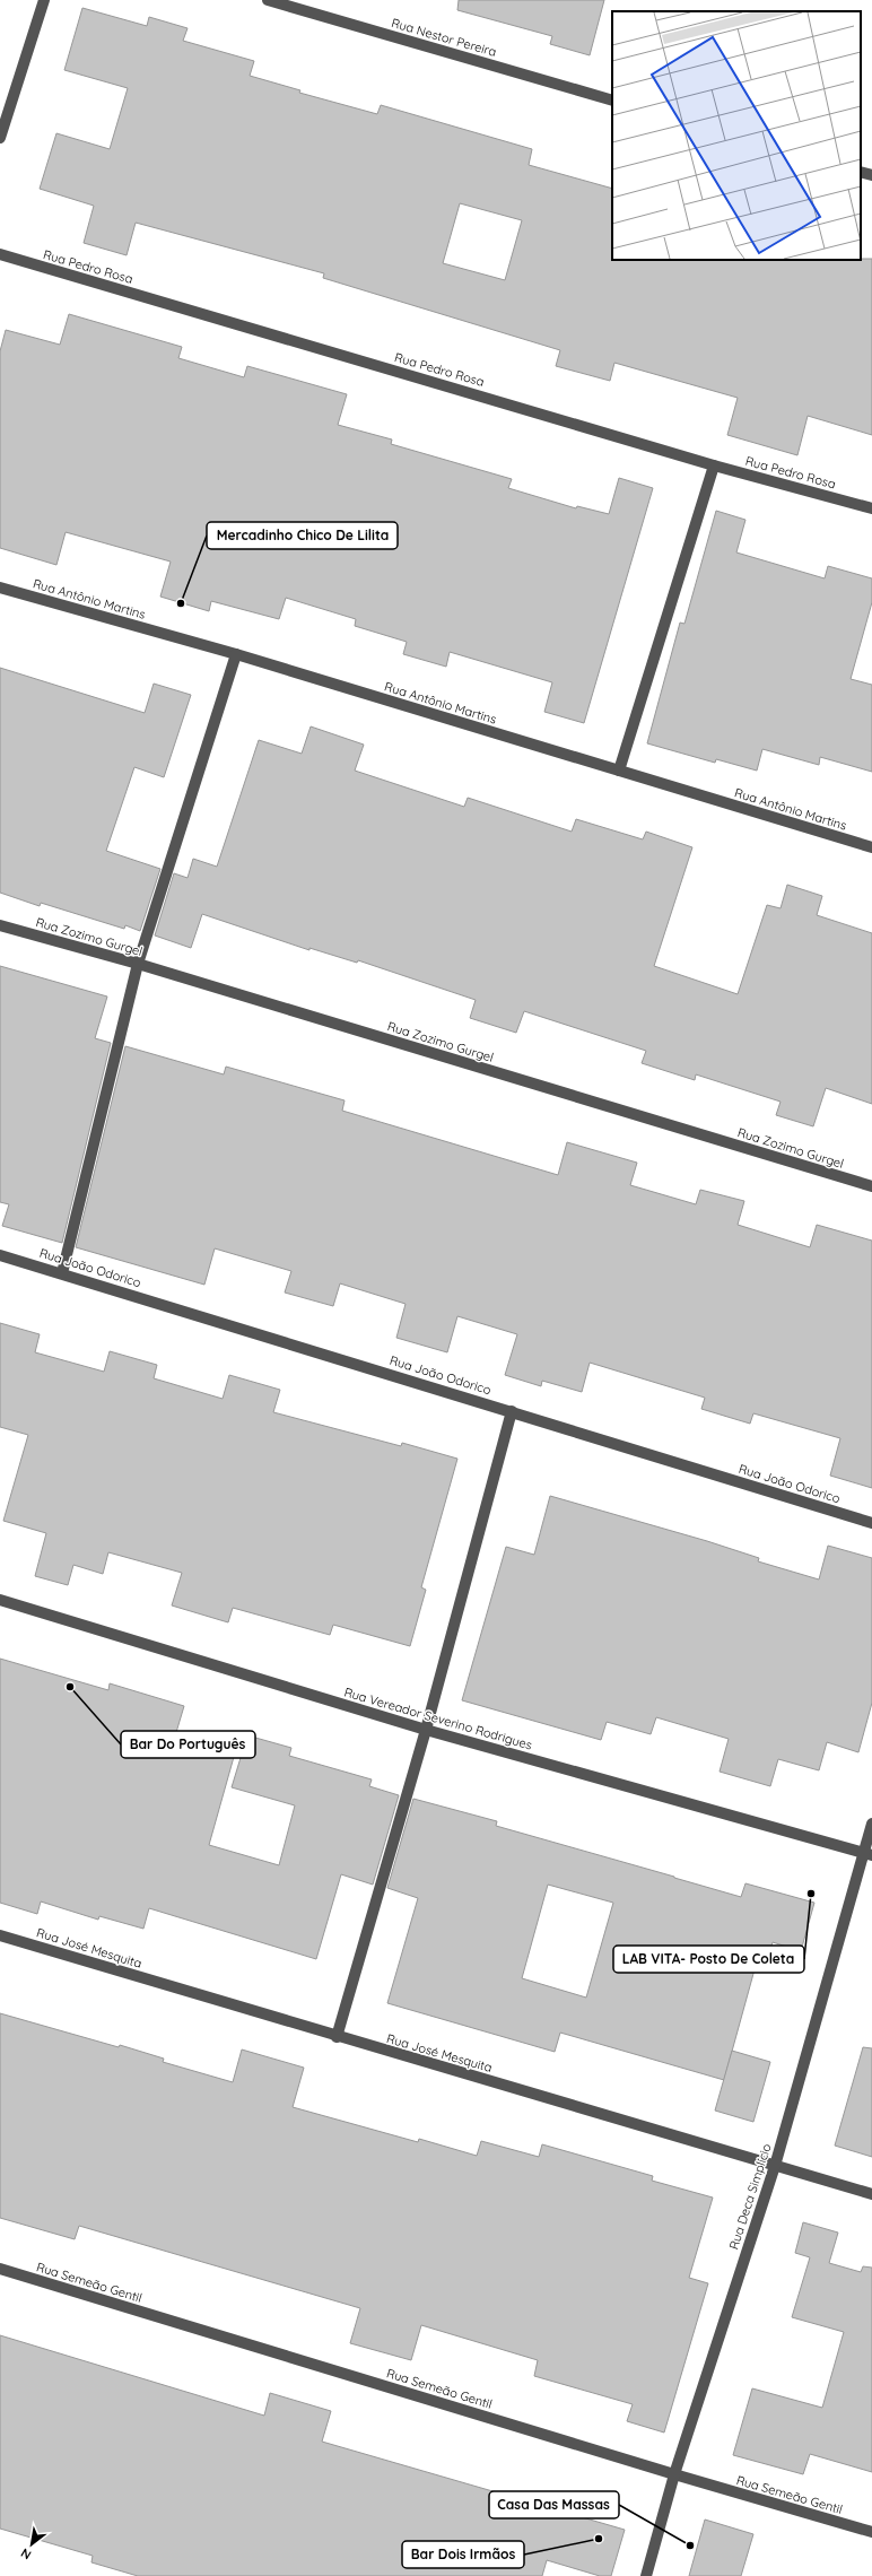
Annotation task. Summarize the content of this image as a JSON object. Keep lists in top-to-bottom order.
{
  "streets": {
    "street": [
      "Rua Nestor Pereira",
      "Rua Pedro Rosa",
      "Rua Antônio Martins",
      "Rua Zozimo Gurgel",
      "Rua João Odorico",
      "Rua Vereador Severino Rodrigues",
      "Rua José Mesquita",
      "Rua Deca Simplício",
      "Rua Semeão Gentil"
    ]
  },
  "crossings": [
    ["Rua Vereador Severino Rodrigues", "Rua Deca Simplício"],
    ["Rua José Mesquita", "Rua Deca Simplício"],
    ["Rua Deca Simplício", "Rua Semeão Gentil"]
  ],
  "places": [
    "Mercadinho Chico De Lilita",
    "Bar Do Português",
    "LAB VITA- Posto De Coleta",
    "Bar Dois Irmãos",
    "Casa Das Massas"
  ],
  "north": "bottom left"
}
